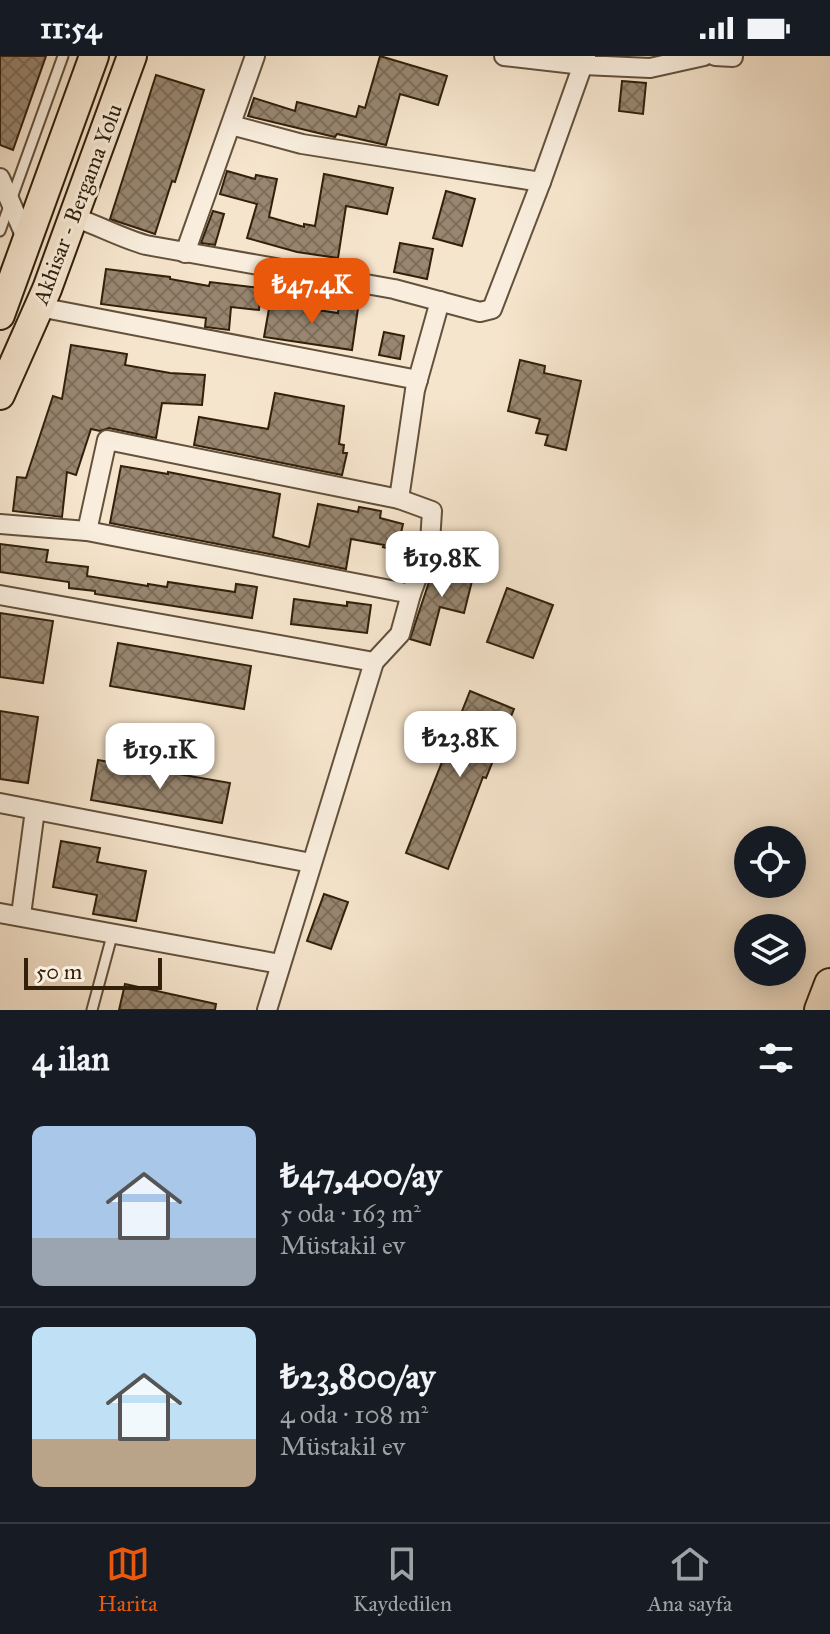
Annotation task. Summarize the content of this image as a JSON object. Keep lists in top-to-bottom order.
{
  "streets": {
    "main road": ["Akhisar - Bergama Yolu"]
  },
  "scale_bar": "50 m",
  "page": {
    "status": "11:54",
    "price": [
      "₺47.4K",
      "₺19.8K",
      "₺23.8K",
      "₺19.1K"
    ],
    "scale": "50 m",
    "heading": "4 ilan",
    "list": [
      {
        "name": "₺47,400/ay",
        "note": "5 oda · 163 m² · Müstakil ev"
      },
      {
        "name": "₺23,800/ay",
        "note": "4 oda · 108 m² · Müstakil ev"
      }
    ],
    "tabs": ["Harita", "Kaydedilen", "Ana sayfa"]
  }
}
